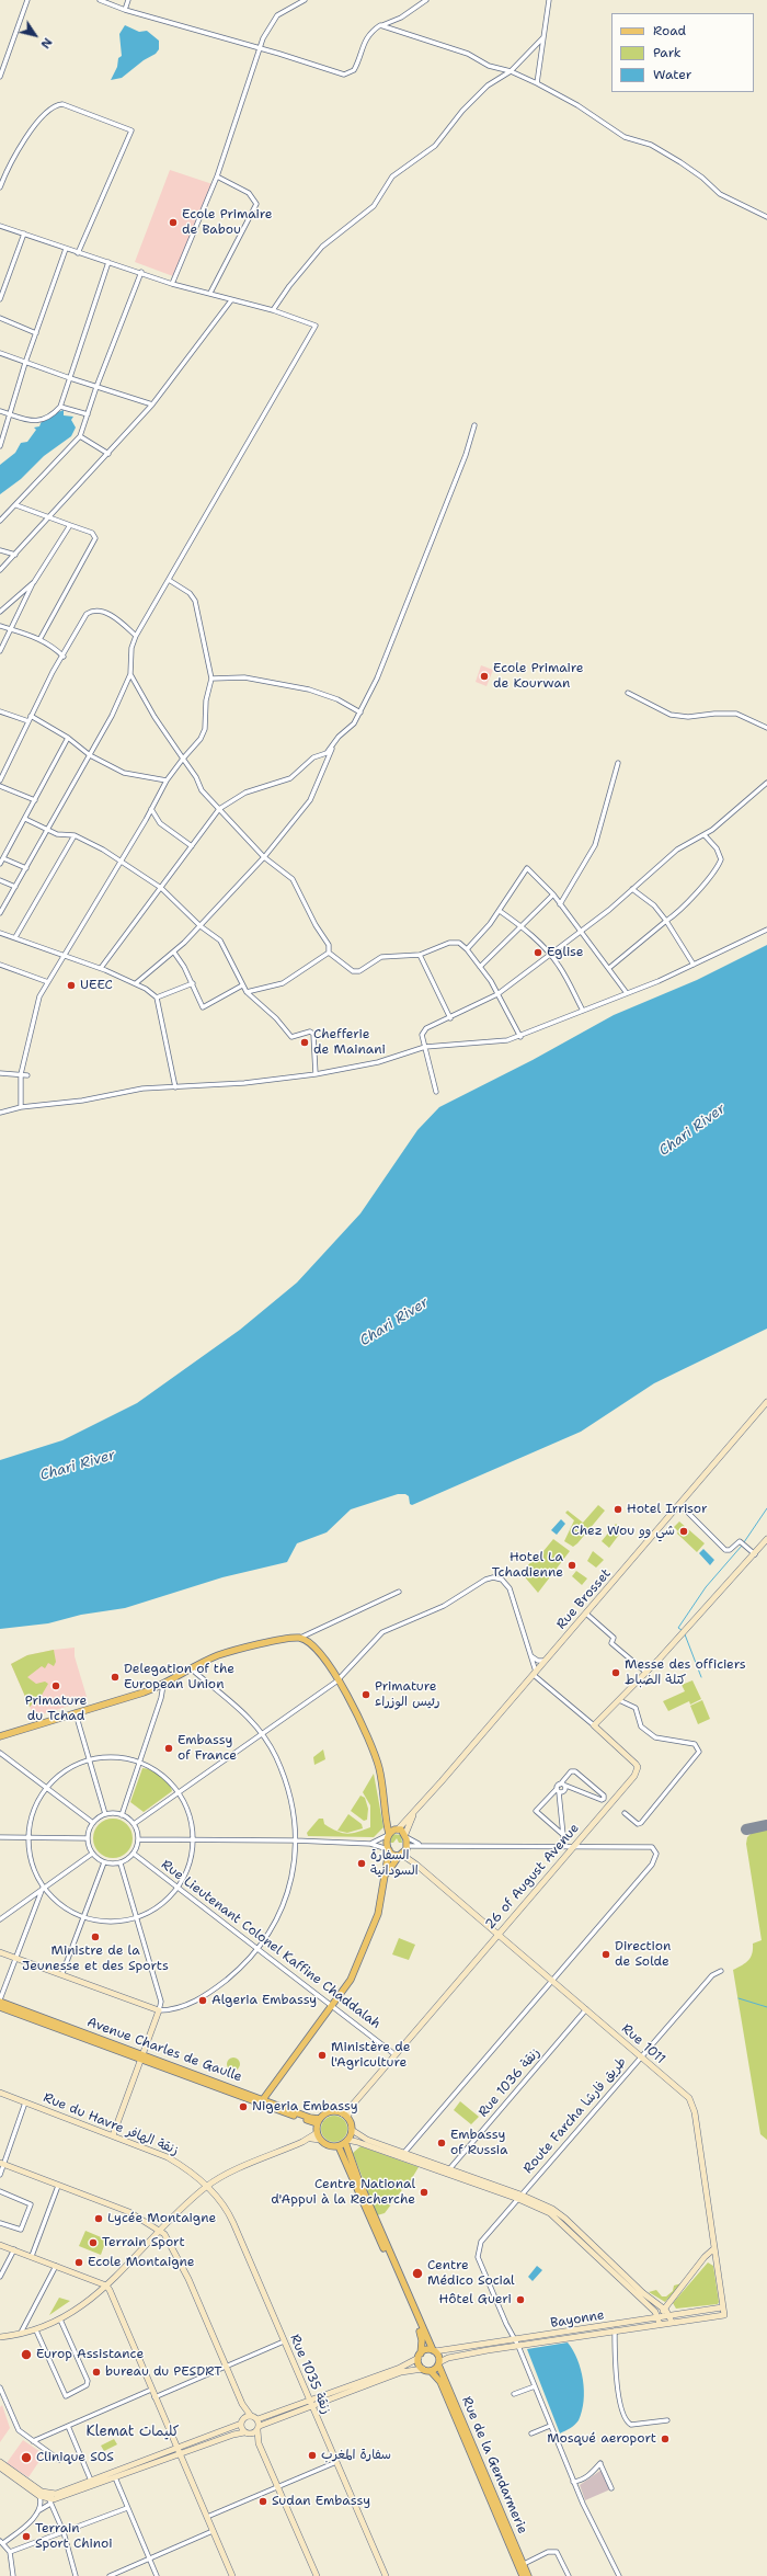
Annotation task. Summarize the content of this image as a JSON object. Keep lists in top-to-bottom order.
{
  "streets": {
    "main road": [
      "Rue Brosset",
      "26 of August Avenue",
      "Rue 1011",
      "Avenue Charles de Gaulle",
      "Rue du Havre زنقة الهافر",
      "Bayonne",
      "Rue 1035 زنقة",
      "Rue de la Gendarmerie"
    ],
    "street": ["Rue Lieutenant Colonel Kaffine Chaddalah", "Rue 1036 زنقة", "Route Farcha طريق فارشا"]
  },
  "crossings": [
    ["Rue Brosset", "26 of August Avenue"],
    ["26 of August Avenue", "Rue Lieutenant Colonel Kaffine Chaddalah"],
    ["26 of August Avenue", "Rue 1011"],
    ["26 of August Avenue", "Avenue Charles de Gaulle"],
    ["Rue 1011", "Rue 1036 زنقة"],
    ["Rue 1011", "Route Farcha طريق فارشا"],
    ["Rue 1011", "Bayonne"],
    ["Route Farcha طريق فارشا", "Bayonne"],
    ["Rue du Havre زنقة الهافر", "Rue 1035 زنقة"],
    ["Bayonne", "Rue de la Gendarmerie"]
  ],
  "districts": ["Klemat كليمات"],
  "water": ["Chari River"],
  "places": [
    "Ecole Primaire de Babou",
    "Ecole Primaire de Kourwan",
    "Eglise",
    "UEEC",
    "Chefferie de Mainani",
    "Hotel Irrisor",
    "Chez Wou شي وو",
    "Hotel La Tchadienne",
    "Messe des officiers كتلة الضباط",
    "Delegation of the European Union",
    "Primature du Tchad",
    "Primature رئيس الوزراء",
    "Embassy of France",
    "السفارة السودانية",
    "Ministre de la Jeunesse et des Sports",
    "Direction de Solde",
    "Algeria Embassy",
    "Ministère de l'Agriculture",
    "Nigeria Embassy",
    "Embassy of Russia",
    "Centre National d'Appui à la Recherche",
    "Lycée Montaigne",
    "Terrain Sport",
    "Ecole Montaigne",
    "Centre Médico Social",
    "Hôtel Gueri",
    "Europ Assistance",
    "bureau du PESDRT",
    "Mosqué aeroport",
    "سفارة المغرب",
    "Clinique SOS",
    "Sudan Embassy",
    "Terrain Sport Chinoi"
  ],
  "legend": ["Road", "Park", "Water"],
  "north": "bottom right"
}
